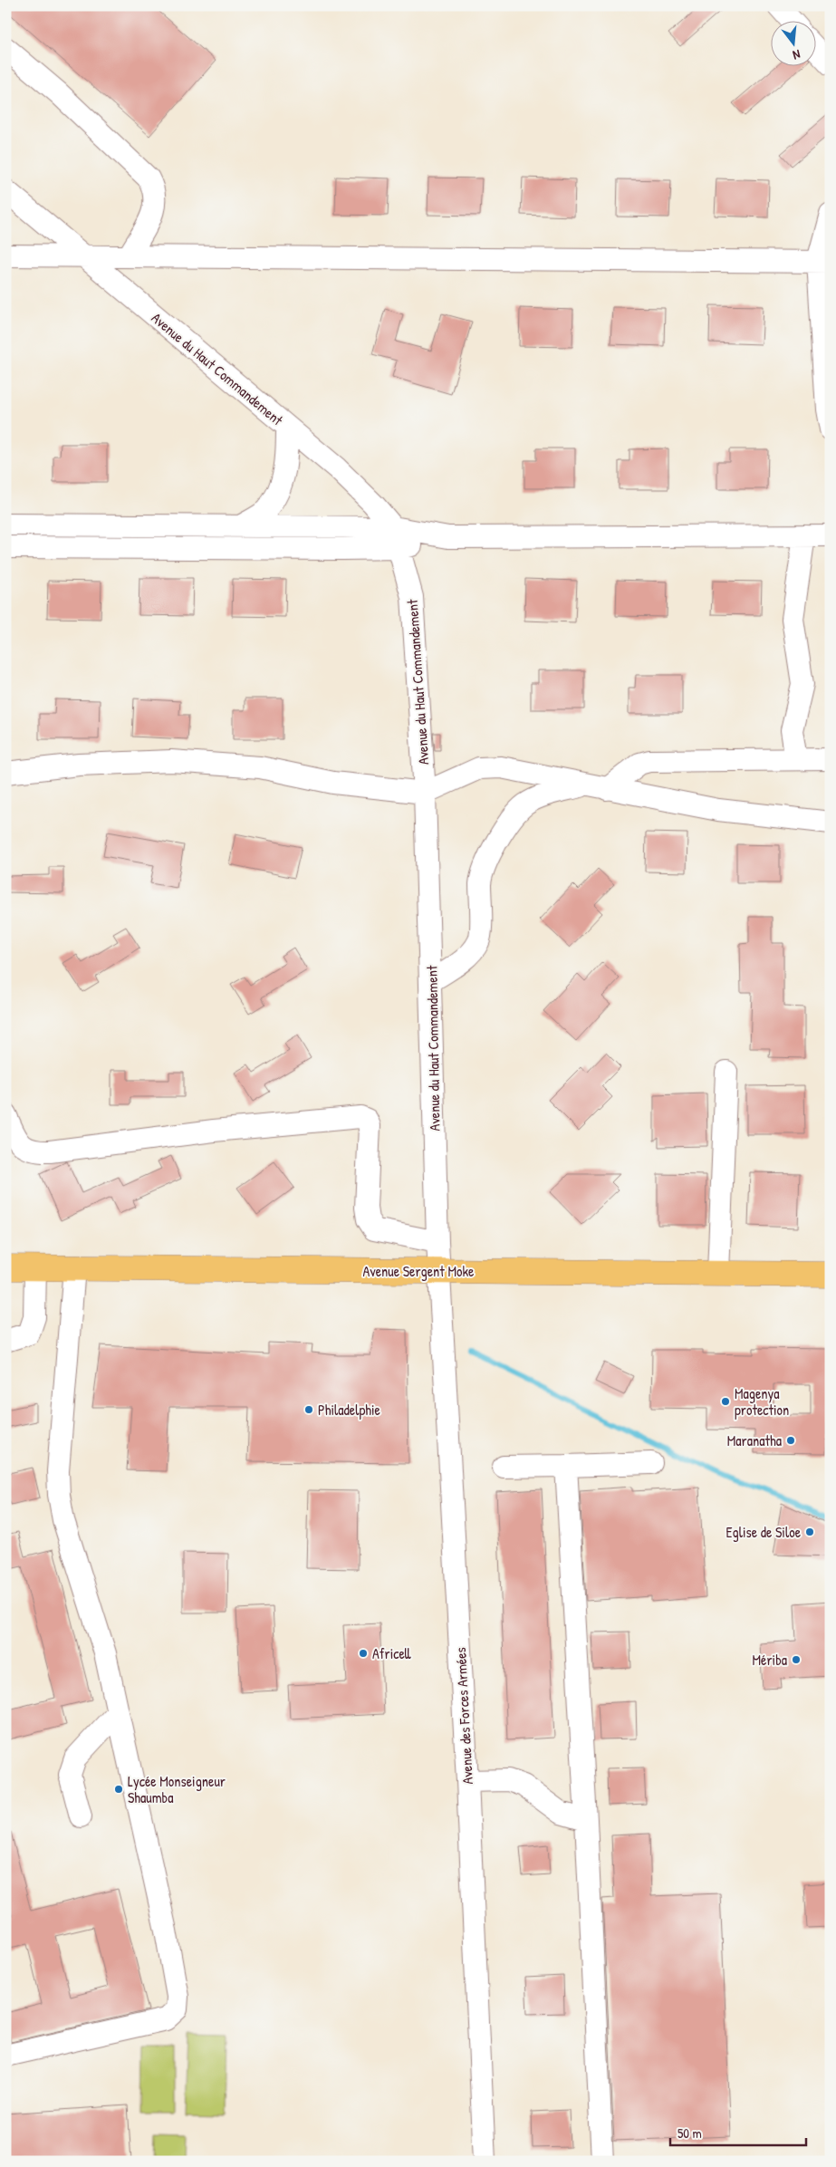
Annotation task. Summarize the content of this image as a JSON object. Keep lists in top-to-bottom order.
{
  "streets": {
    "main road": ["Avenue Sergent Moke"],
    "street": ["Avenue du Haut Commandement", "Avenue des Forces Armées"]
  },
  "crossings": [
    ["Avenue du Haut Commandement", "Avenue Sergent Moke"],
    ["Avenue du Haut Commandement", "Avenue des Forces Armées"],
    ["Avenue Sergent Moke", "Avenue des Forces Armées"]
  ],
  "places": [
    "Magenya protection",
    "Philadelphie",
    "Maranatha",
    "Eglise de Siloe",
    "Africell",
    "Mériba",
    "Lycée Monseigneur Shaumba"
  ],
  "scale_bar": "50 m",
  "north": "bottom"
}
